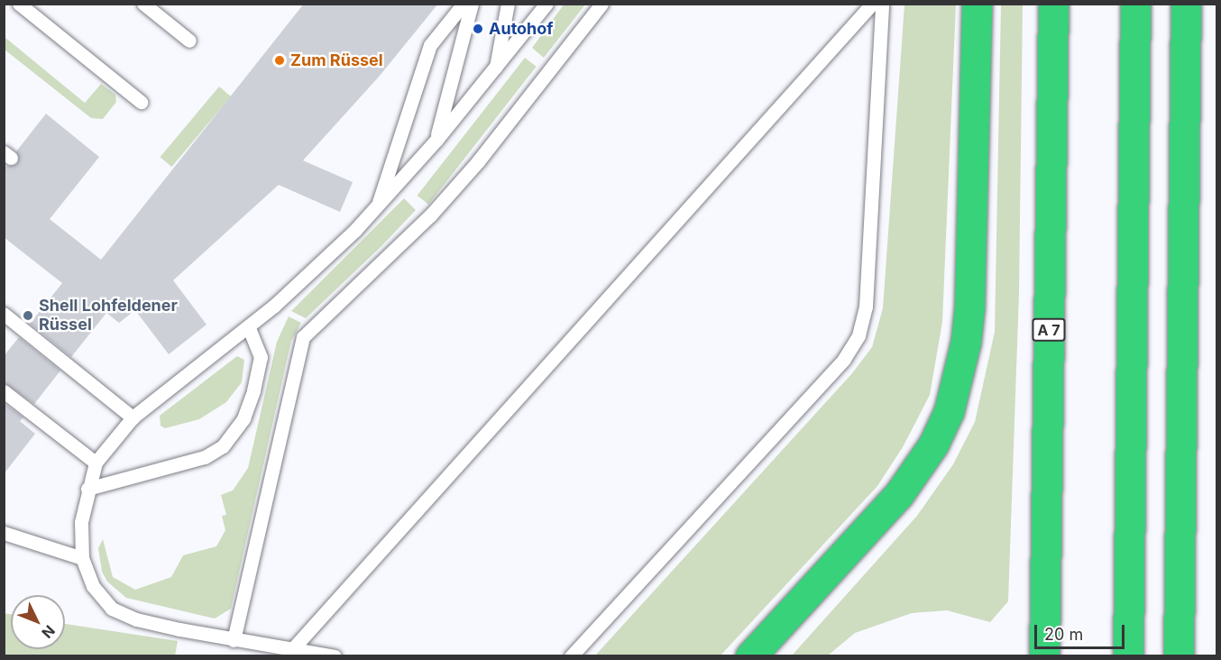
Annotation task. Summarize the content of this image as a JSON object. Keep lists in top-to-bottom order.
{
  "streets": {
    "highway": ["A 7"]
  },
  "places": ["Autohof", "Zum Rüssel", "Shell Lohfeldener Rüssel"],
  "scale_bar": "20 m",
  "north": "bottom right"
}
